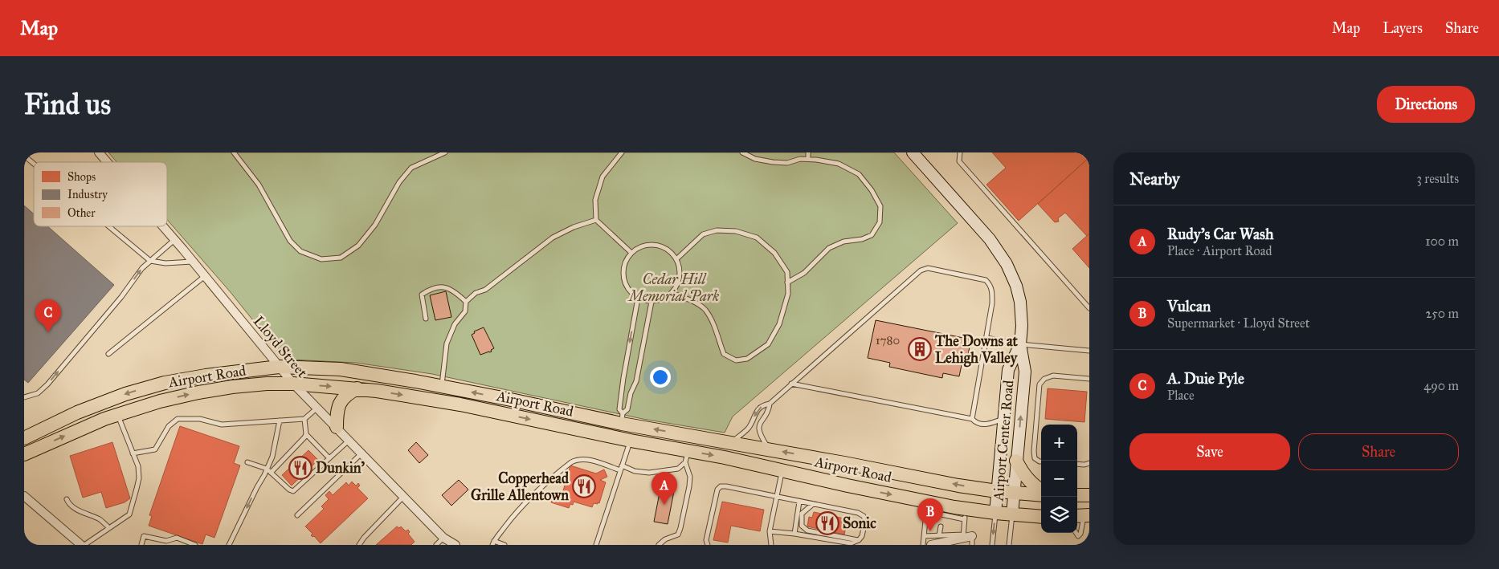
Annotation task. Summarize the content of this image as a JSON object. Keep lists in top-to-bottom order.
{
  "streets": {
    "main road": ["Airport Road"],
    "street": ["Lloyd Street", "Airport Center Road"]
  },
  "crossings": [
    ["Lloyd Street", "Airport Road"],
    ["Airport Road", "Airport Center Road"]
  ],
  "parks": ["Cedar Hill Memorial Park"],
  "places": {
    "building": ["The Downs at Lehigh Valley"],
    "restaurant": ["Dunkin'", "Copperhead Grille Allentown", "Sonic"]
  },
  "house_numbers": ["1780"],
  "legend": ["Shops", "Industry", "Other"],
  "page": {
    "header": "Map",
    "nav": ["Map", "Layers", "Share"],
    "buttons": [
      "Directions",
      ["Save", "Share"]
    ],
    "title": "Find us",
    "heading": ["Nearby", "3 results"],
    "list": [
      {
        "mark": "A",
        "name": "Rudy's Car Wash",
        "note": "Place · Airport Road",
        "value": "100 m"
      },
      {
        "mark": "B",
        "name": "Vulcan",
        "note": "Supermarket · Lloyd Street",
        "value": "250 m"
      },
      {
        "mark": "C",
        "name": "A. Duie Pyle",
        "note": "Place",
        "value": "490 m"
      }
    ],
    "pins": ["C", "A", "B"],
    "map_buttons": ["+", "−"]
  }
}
